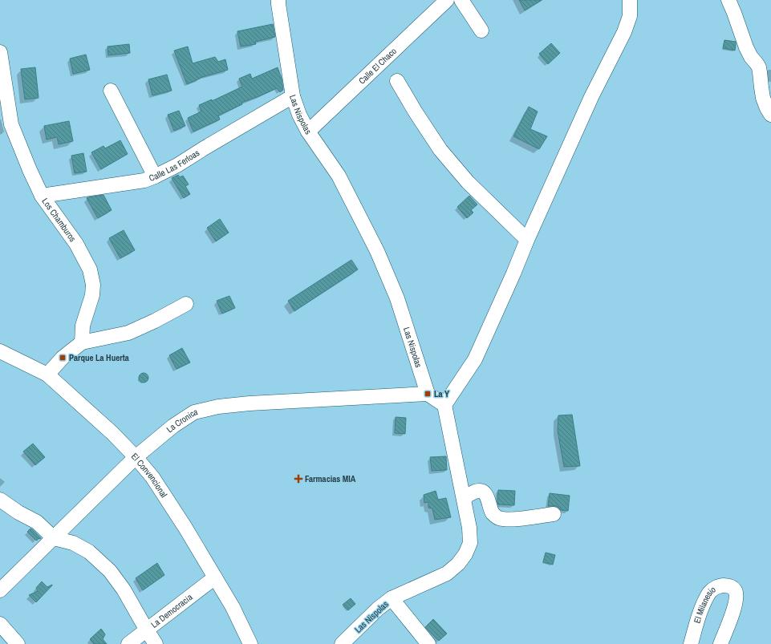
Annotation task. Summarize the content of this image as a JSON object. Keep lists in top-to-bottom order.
{
  "streets": {
    "street": [
      "Calle El Chaco",
      "Las Nispolas",
      "Calle Las Ferloas",
      "Los Chamburos",
      "La Cronica",
      "El Convencional",
      "El Milanesio",
      "La Democracia"
    ]
  },
  "crossings": [
    ["Calle El Chaco", "Las Nispolas"],
    ["Las Nispolas", "Calle Las Ferloas"],
    ["Las Nispolas", "La Cronica"],
    ["Calle Las Ferloas", "Los Chamburos"],
    ["La Cronica", "El Convencional"],
    ["El Convencional", "La Democracia"]
  ],
  "places": {
    "transit": ["Parque La Huerta", "La Y"],
    "health": ["Farmacias MIA"]
  }
}
